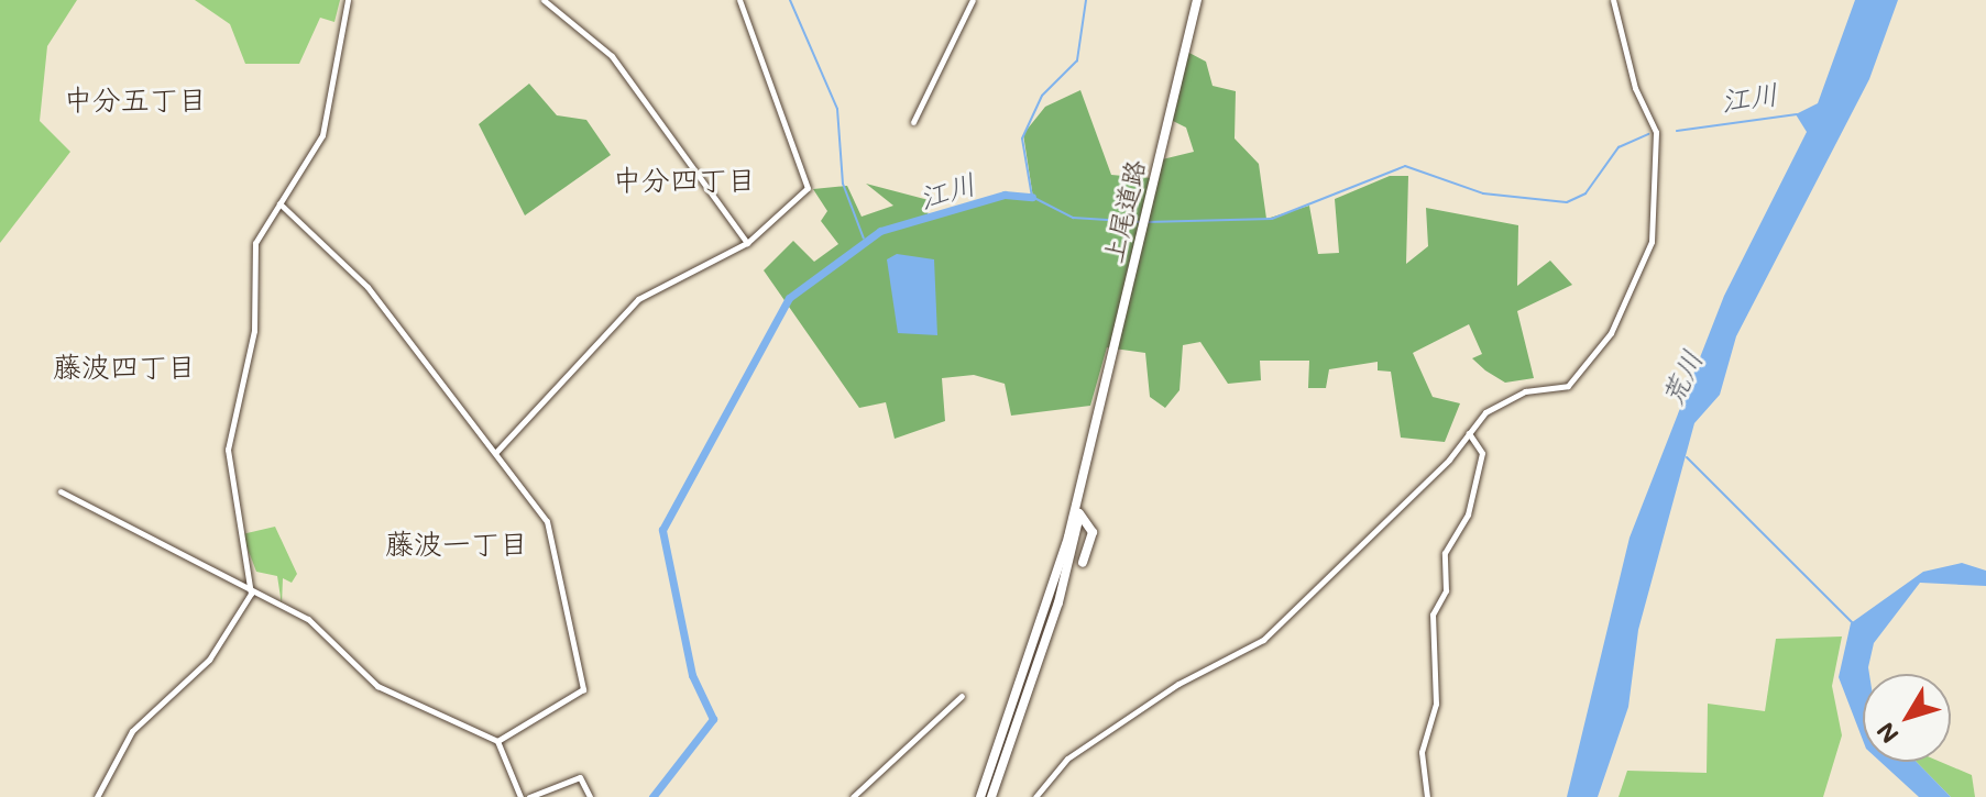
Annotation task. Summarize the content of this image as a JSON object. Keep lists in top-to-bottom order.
{
  "streets": {
    "highway": ["上尾道路"]
  },
  "districts": [
    "中分五丁目",
    "中分四丁目",
    "藤波四丁目",
    "藤波一丁目"
  ],
  "water": ["江川", "荒川"],
  "north": "bottom left"
}
